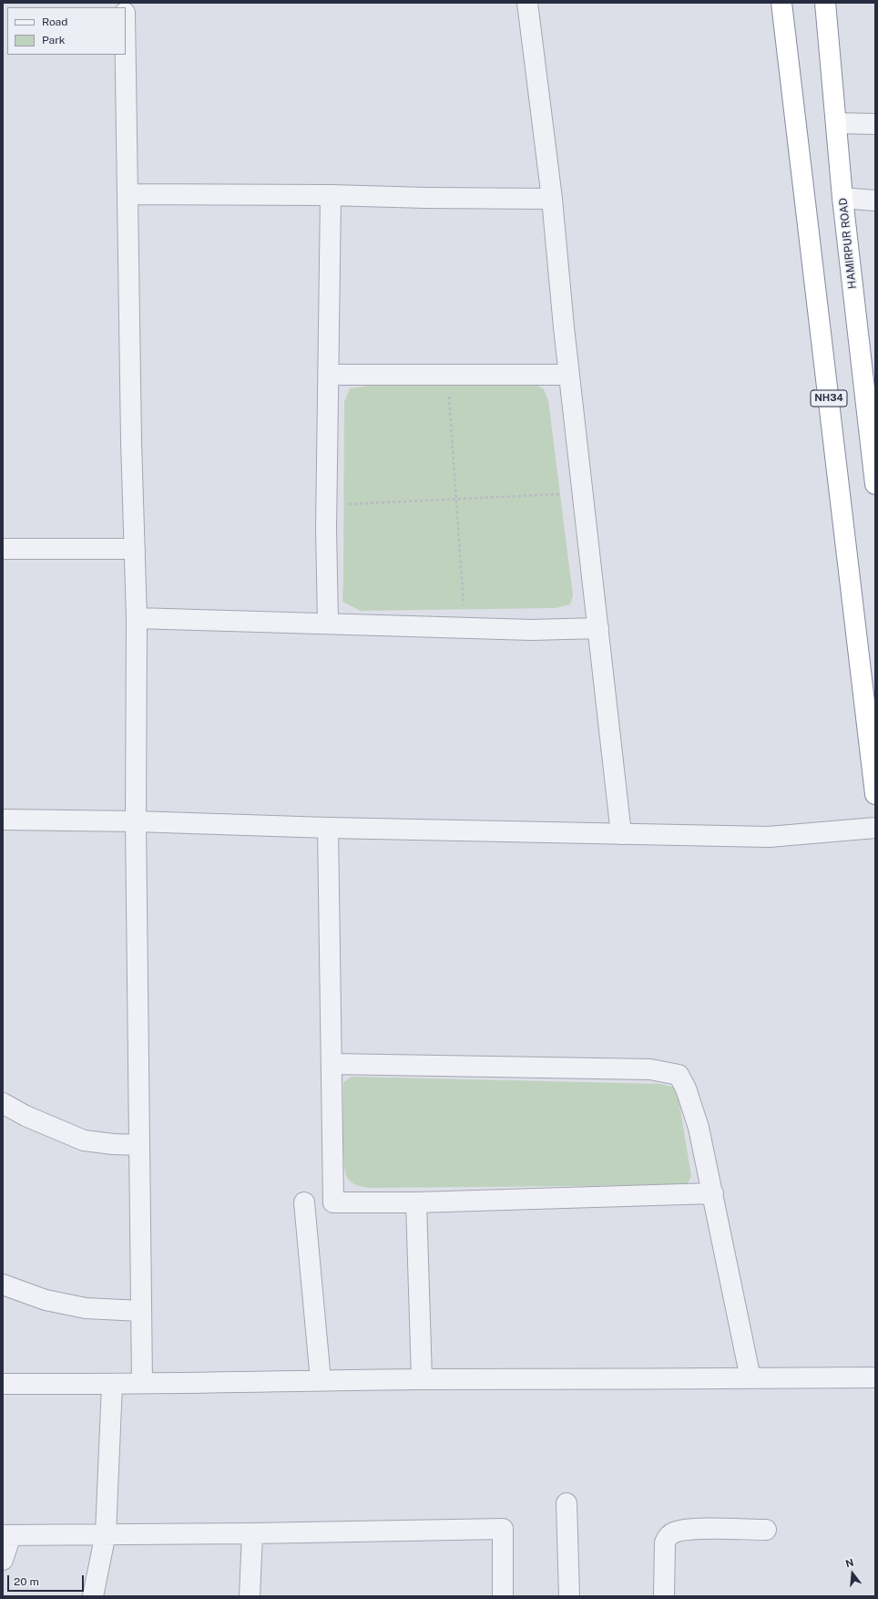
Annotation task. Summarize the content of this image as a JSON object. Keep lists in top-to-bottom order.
{
  "streets": {
    "highway": ["HAMIRPUR ROAD", "NH34"]
  },
  "legend": ["Road", "Park"],
  "scale_bar": "20 m",
  "north": "top"
}
